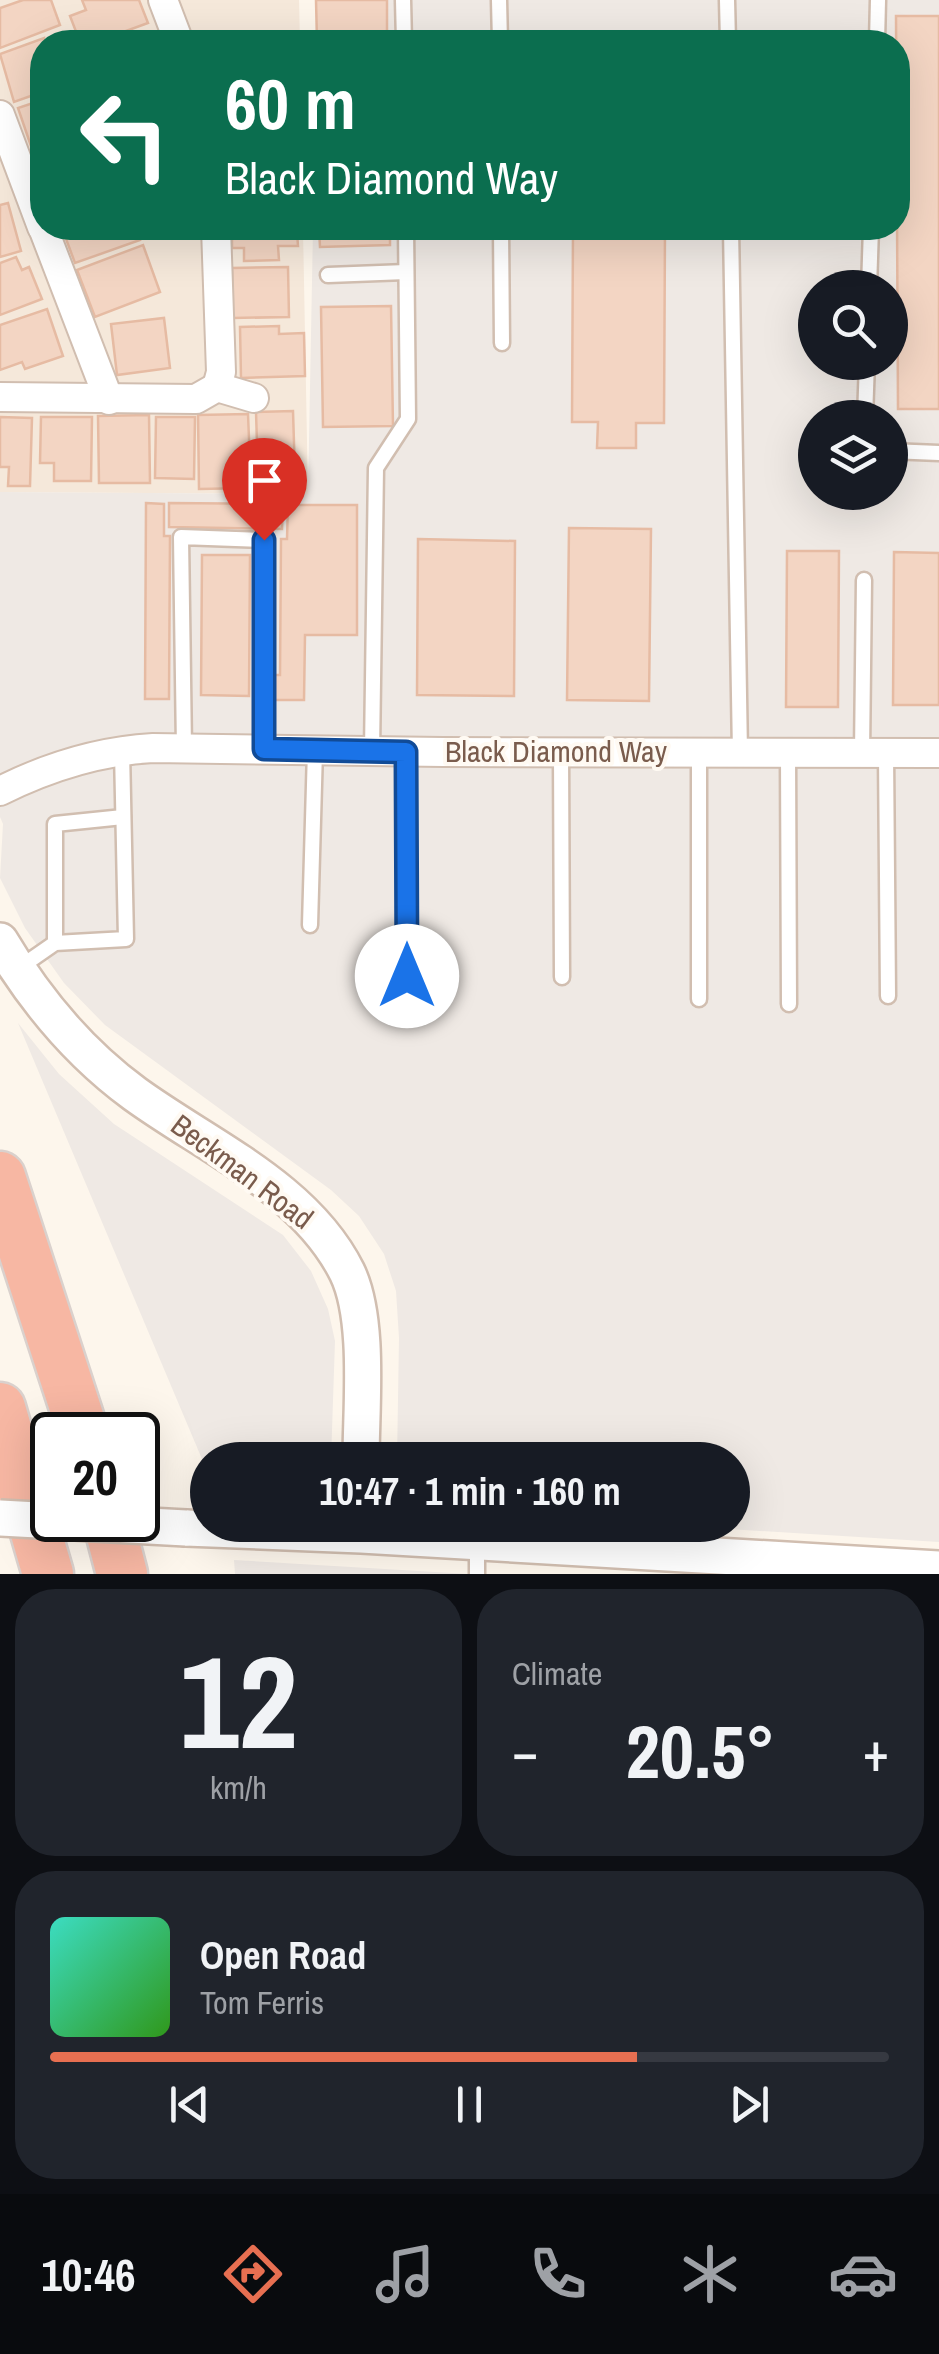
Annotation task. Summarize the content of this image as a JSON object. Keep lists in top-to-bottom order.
{
  "streets": {
    "street": ["Black Diamond Way", "Beckman Road"]
  },
  "page": {
    "turn": ["60 m", "Black Diamond Way"],
    "limit": "20",
    "trip": "10:47 · 1 min · 160 m",
    "tile": [
      ["12", "km/h"],
      "Climate"
    ],
    "heat": ["−", "20.5°", "+"],
    "song": ["Open Road", "Tom Ferris"],
    "tabs": "10:46"
  }
}
